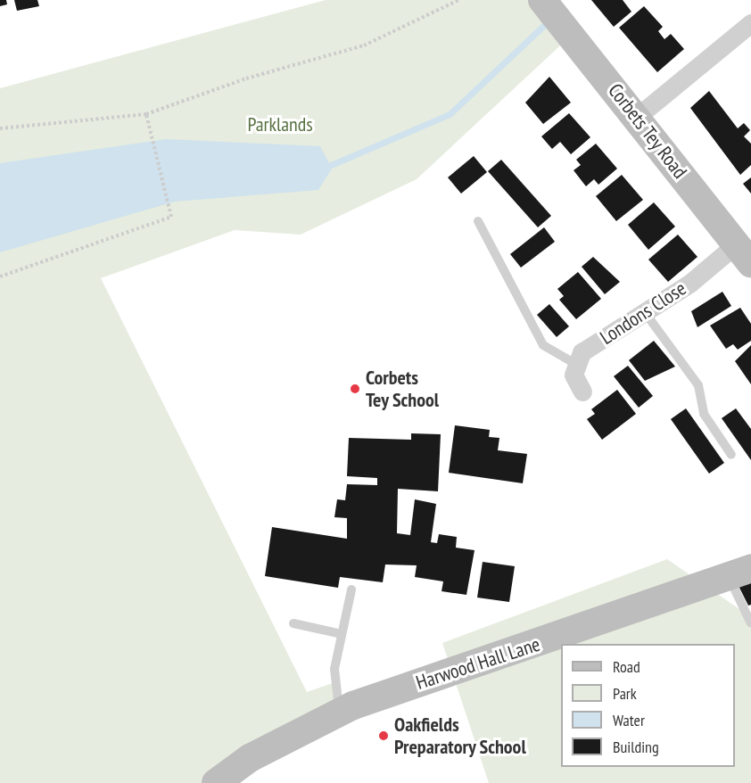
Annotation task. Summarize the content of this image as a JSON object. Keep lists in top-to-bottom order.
{
  "streets": {
    "street": ["Corbets Tey Road", "Londons Close", "Harwood Hall Lane"]
  },
  "crossings": [
    ["Corbets Tey Road", "Londons Close"]
  ],
  "parks": ["Parklands"],
  "places": ["Corbets Tey School", "Oakfields Preparatory School"],
  "legend": [
    "Road",
    "Park",
    "Water",
    "Building"
  ]
}
